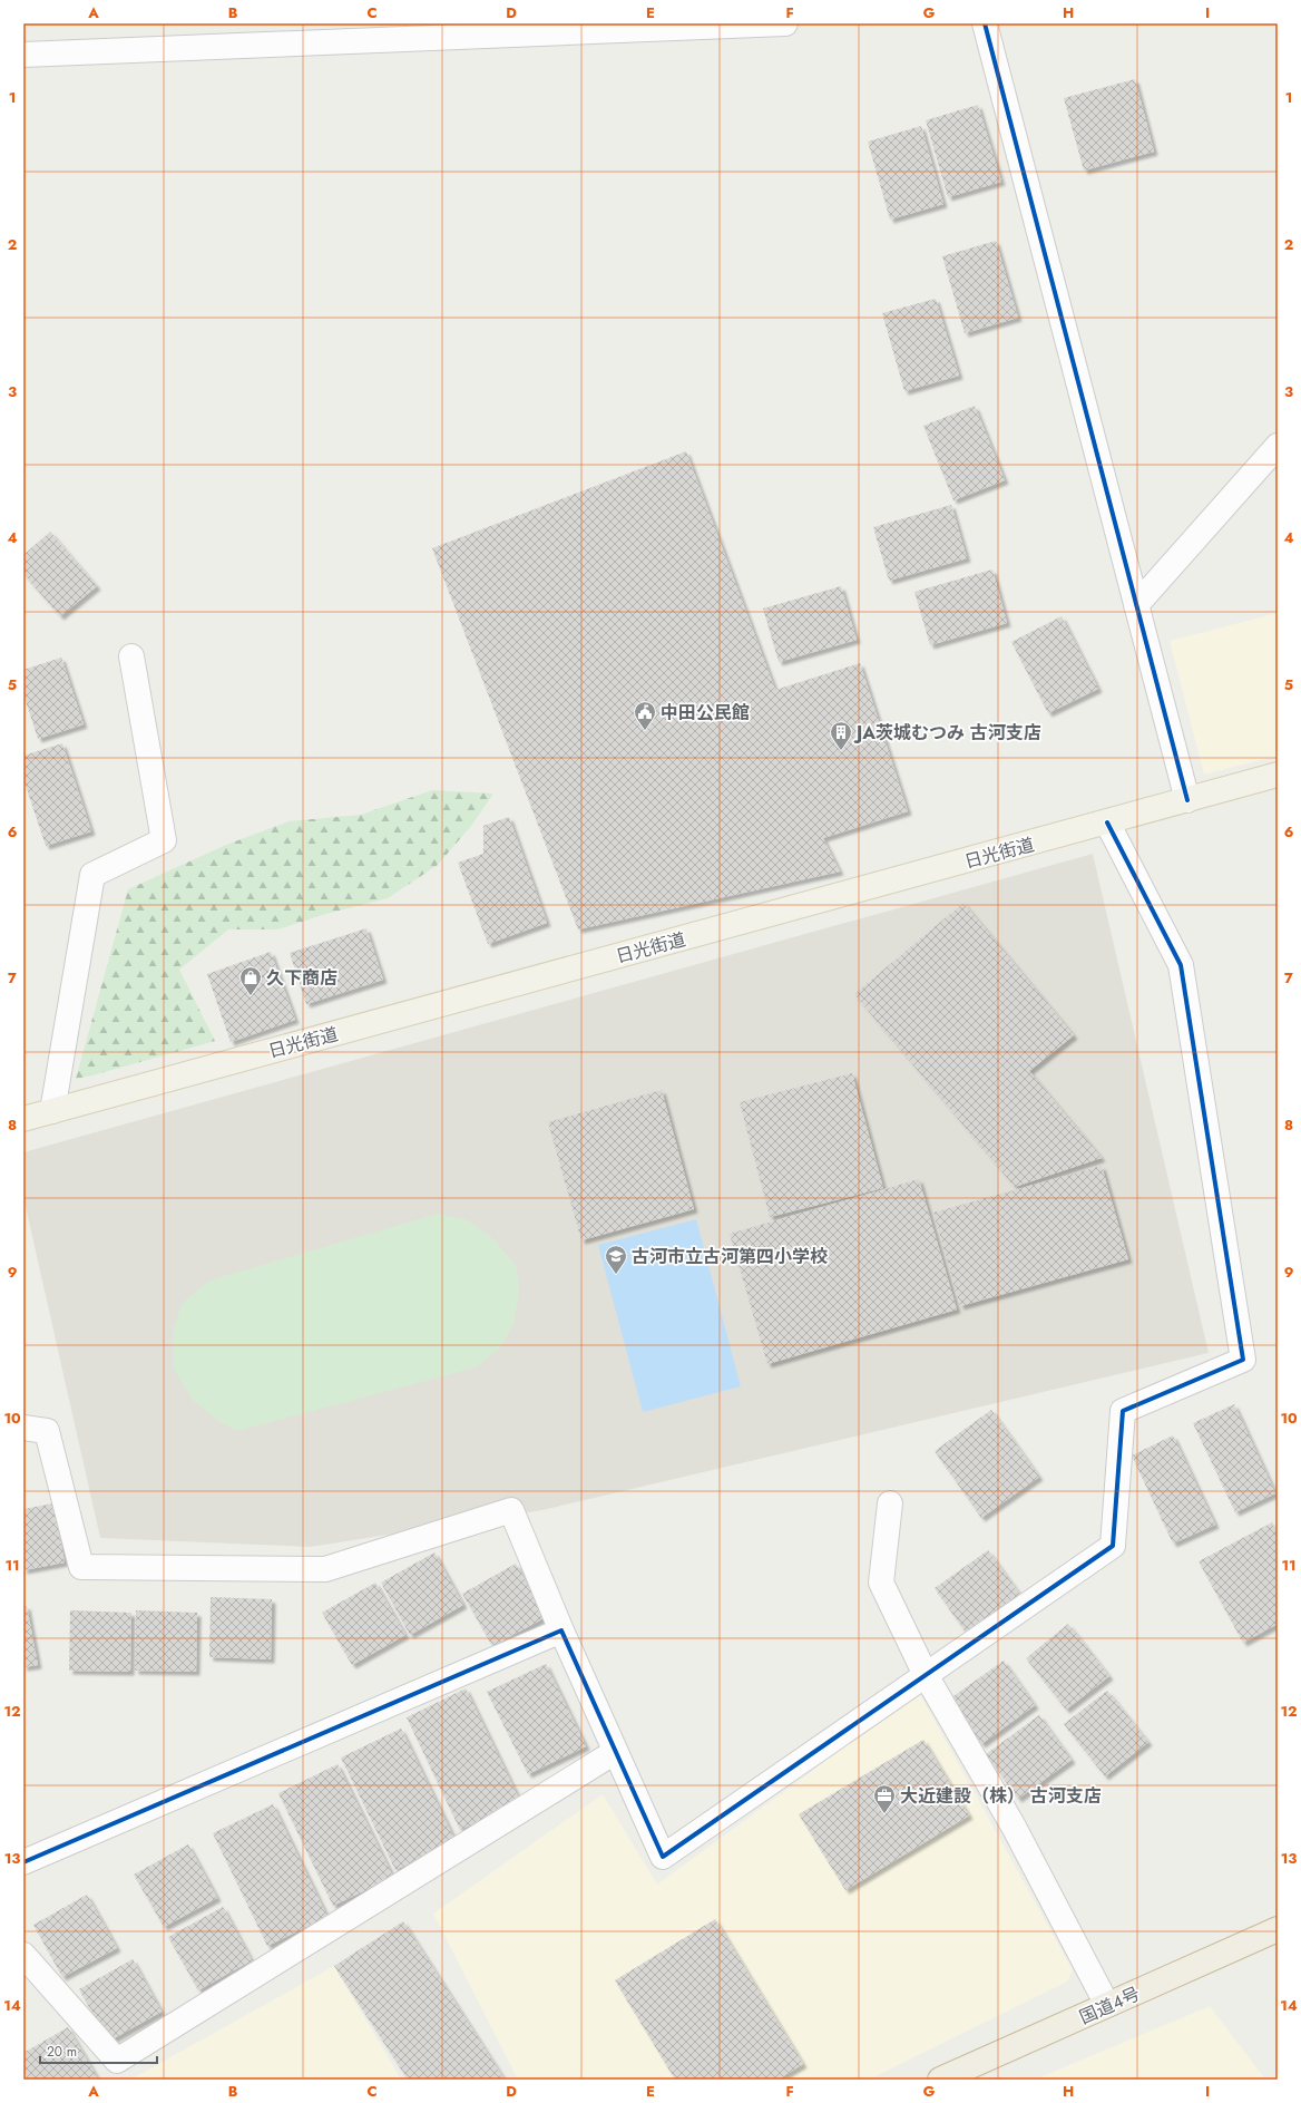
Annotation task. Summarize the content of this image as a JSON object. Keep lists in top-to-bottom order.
{
  "streets": {
    "highway": ["国道4号"],
    "main road": ["日光街道"]
  },
  "places": {
    "public building": ["中田公民館"],
    "building": ["JA茨城むつみ 古河支店"],
    "shop": ["久下商店"],
    "school or university": ["古河市立古河第四小学校"],
    "office": ["大近建設（株） 古河支店"]
  },
  "scale_bar": "20 m",
  "grid": {
    "columns": [
      "A",
      "B",
      "C",
      "D",
      "E",
      "F",
      "G",
      "H",
      "I"
    ],
    "rows": [
      "1",
      "2",
      "3",
      "4",
      "5",
      "6",
      "7",
      "8",
      "9",
      "10",
      "11",
      "12",
      "13",
      "14"
    ]
  }
}
